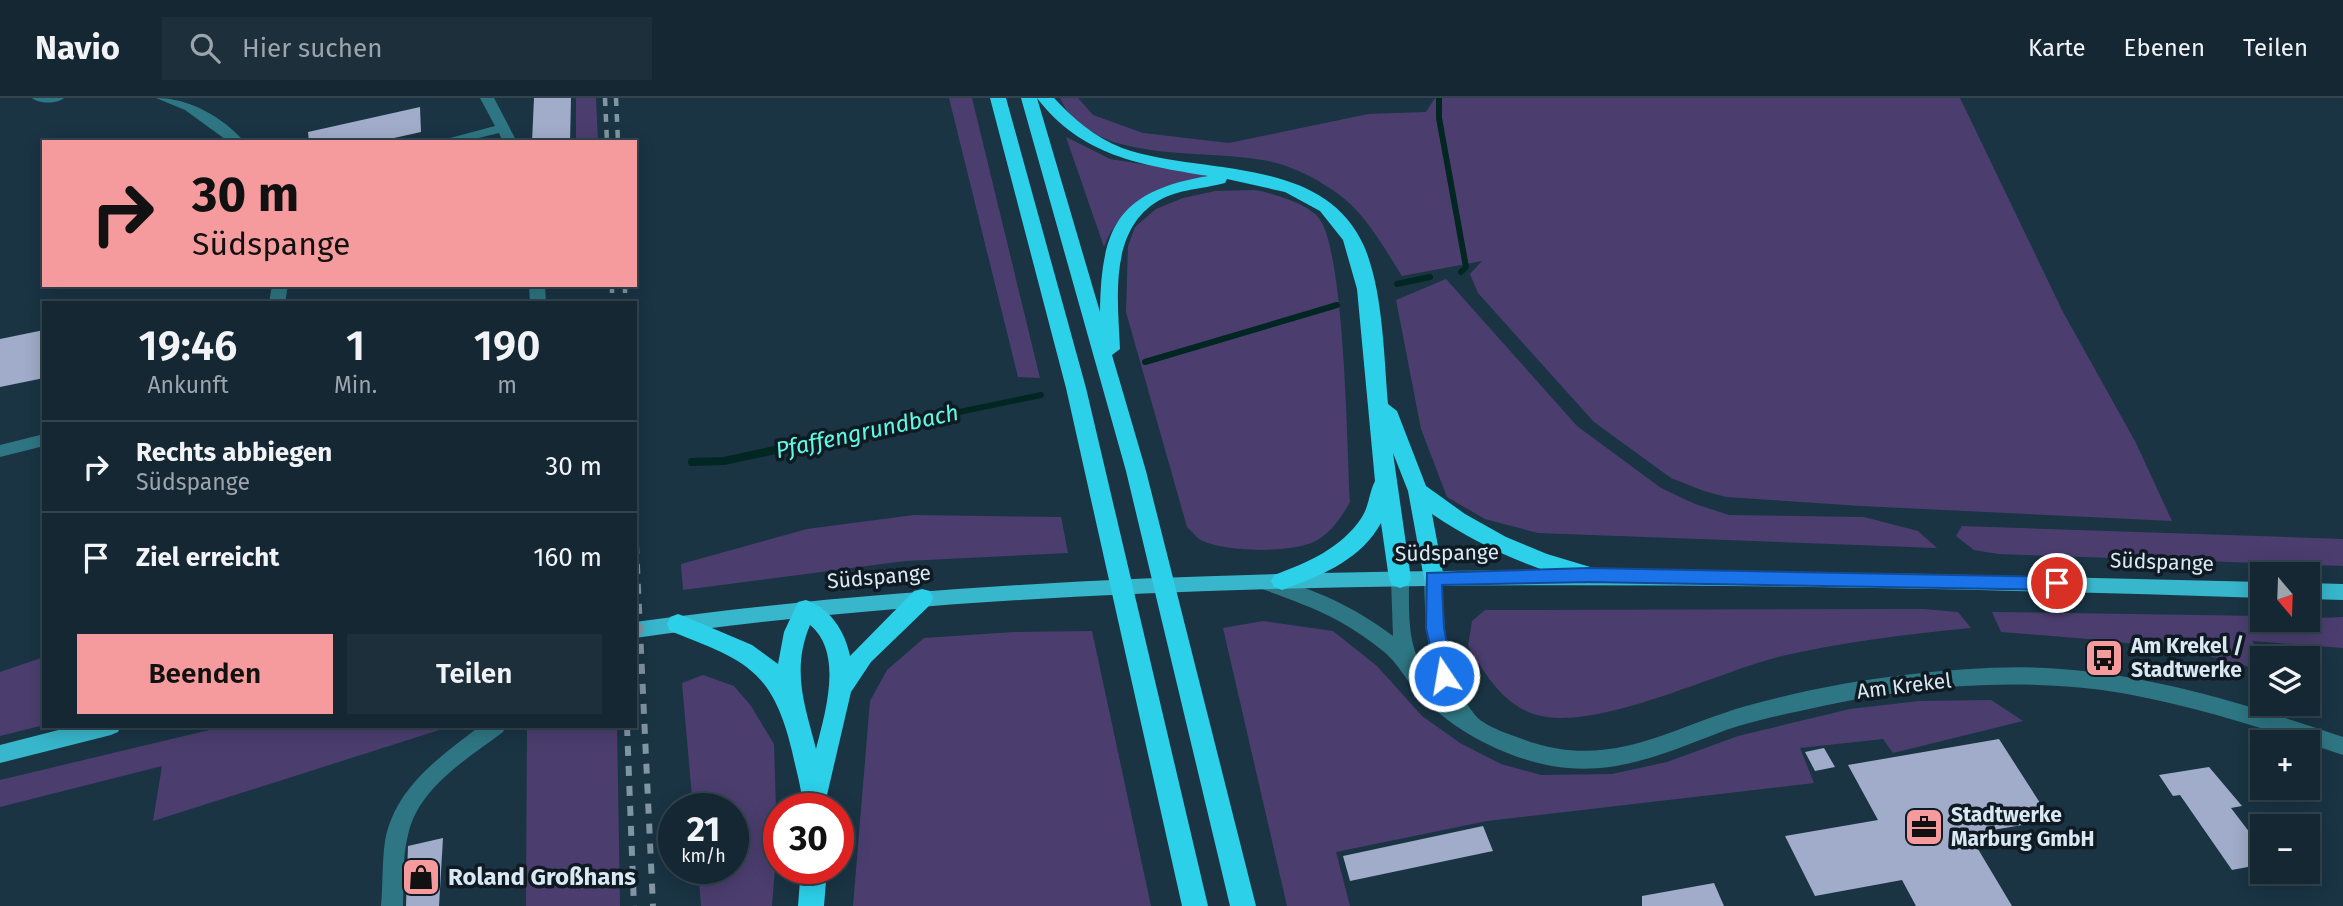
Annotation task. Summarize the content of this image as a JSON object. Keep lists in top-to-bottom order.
{
  "streets": {
    "main road": ["Südspange"],
    "street": ["Am Krekel"]
  },
  "crossings": [
    ["Südspange", "Am Krekel"]
  ],
  "water": ["Pfaffengrundbach"],
  "places": {
    "bus stop": ["Am Krekel / Stadtwerke"],
    "office": ["Stadtwerke Marburg GmbH"],
    "shop": ["Roland Großhans"]
  },
  "north": "bottom",
  "page": {
    "header": "Navio",
    "search": "Hier suchen",
    "nav": ["Karte", "Ebenen", "Teilen"],
    "turn": ["30 m", "Südspange"],
    "eta": [
      "19:46",
      "Ankunft",
      "1",
      "Min.",
      "190",
      "m"
    ],
    "list": [
      {
        "name": "Rechts abbiegen",
        "note": "Südspange",
        "value": "30 m"
      },
      {
        "name": "Ziel erreicht",
        "value": "160 m"
      }
    ],
    "map_buttons": ["+", "−"],
    "buttons": ["Beenden", "Teilen"],
    "speed": "21 km/h",
    "limit": "30"
  }
}
